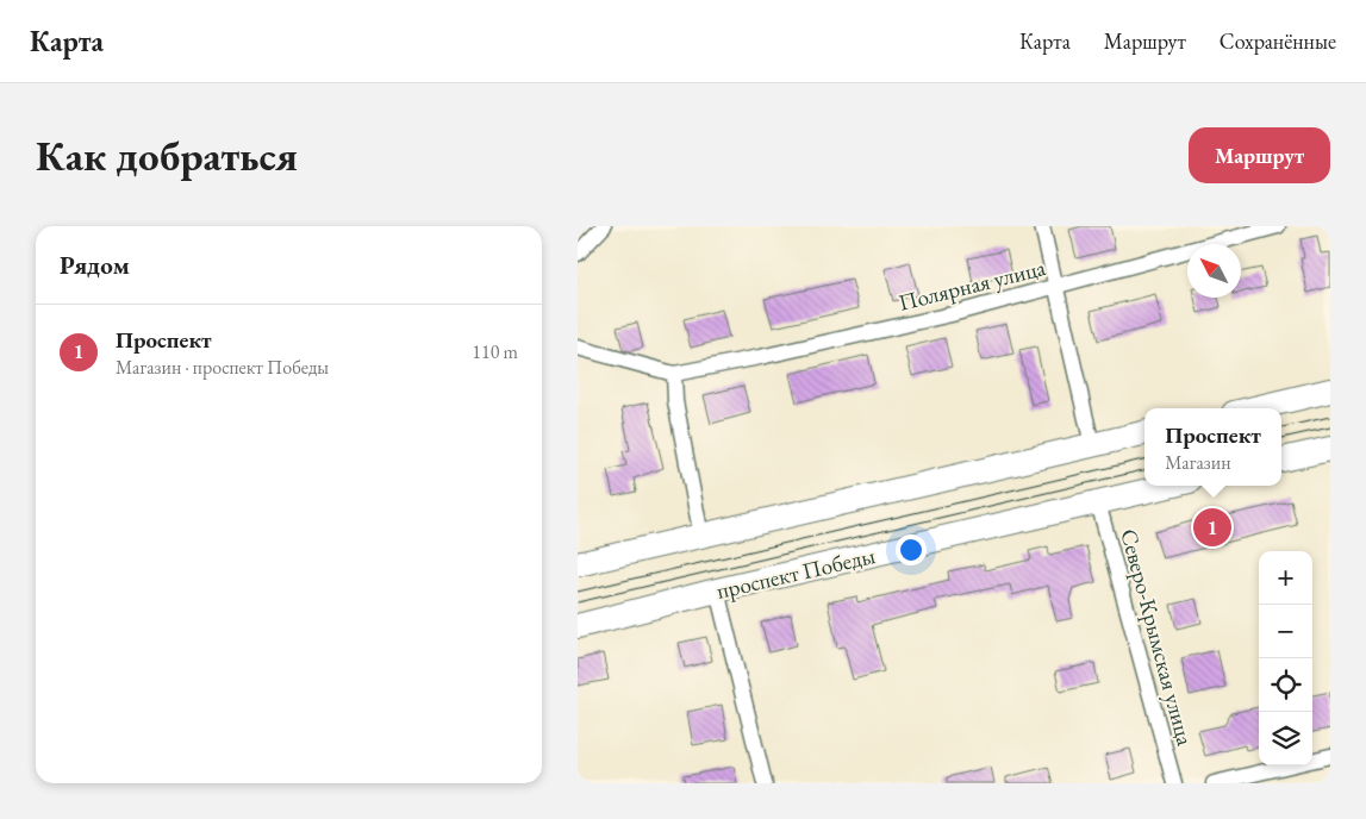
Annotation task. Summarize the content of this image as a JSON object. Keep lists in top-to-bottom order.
{
  "streets": {
    "main road": ["проспект Победы"],
    "street": ["Полярная улица", "Северо-Крымская улица"]
  },
  "crossings": [
    ["проспект Победы", "Северо-Крымская улица"]
  ],
  "north": "top left",
  "page": {
    "header": "Карта",
    "nav": ["Карта", "Маршрут", "Сохранённые"],
    "buttons": "Маршрут",
    "title": "Как добраться",
    "heading": "Рядом",
    "list": [
      {
        "mark": "1",
        "name": "Проспект",
        "note": "Магазин · проспект Победы",
        "value": "110 m"
      }
    ],
    "popup": ["Проспект", "Магазин"],
    "pins": "1",
    "map_buttons": ["+", "−"]
  }
}
